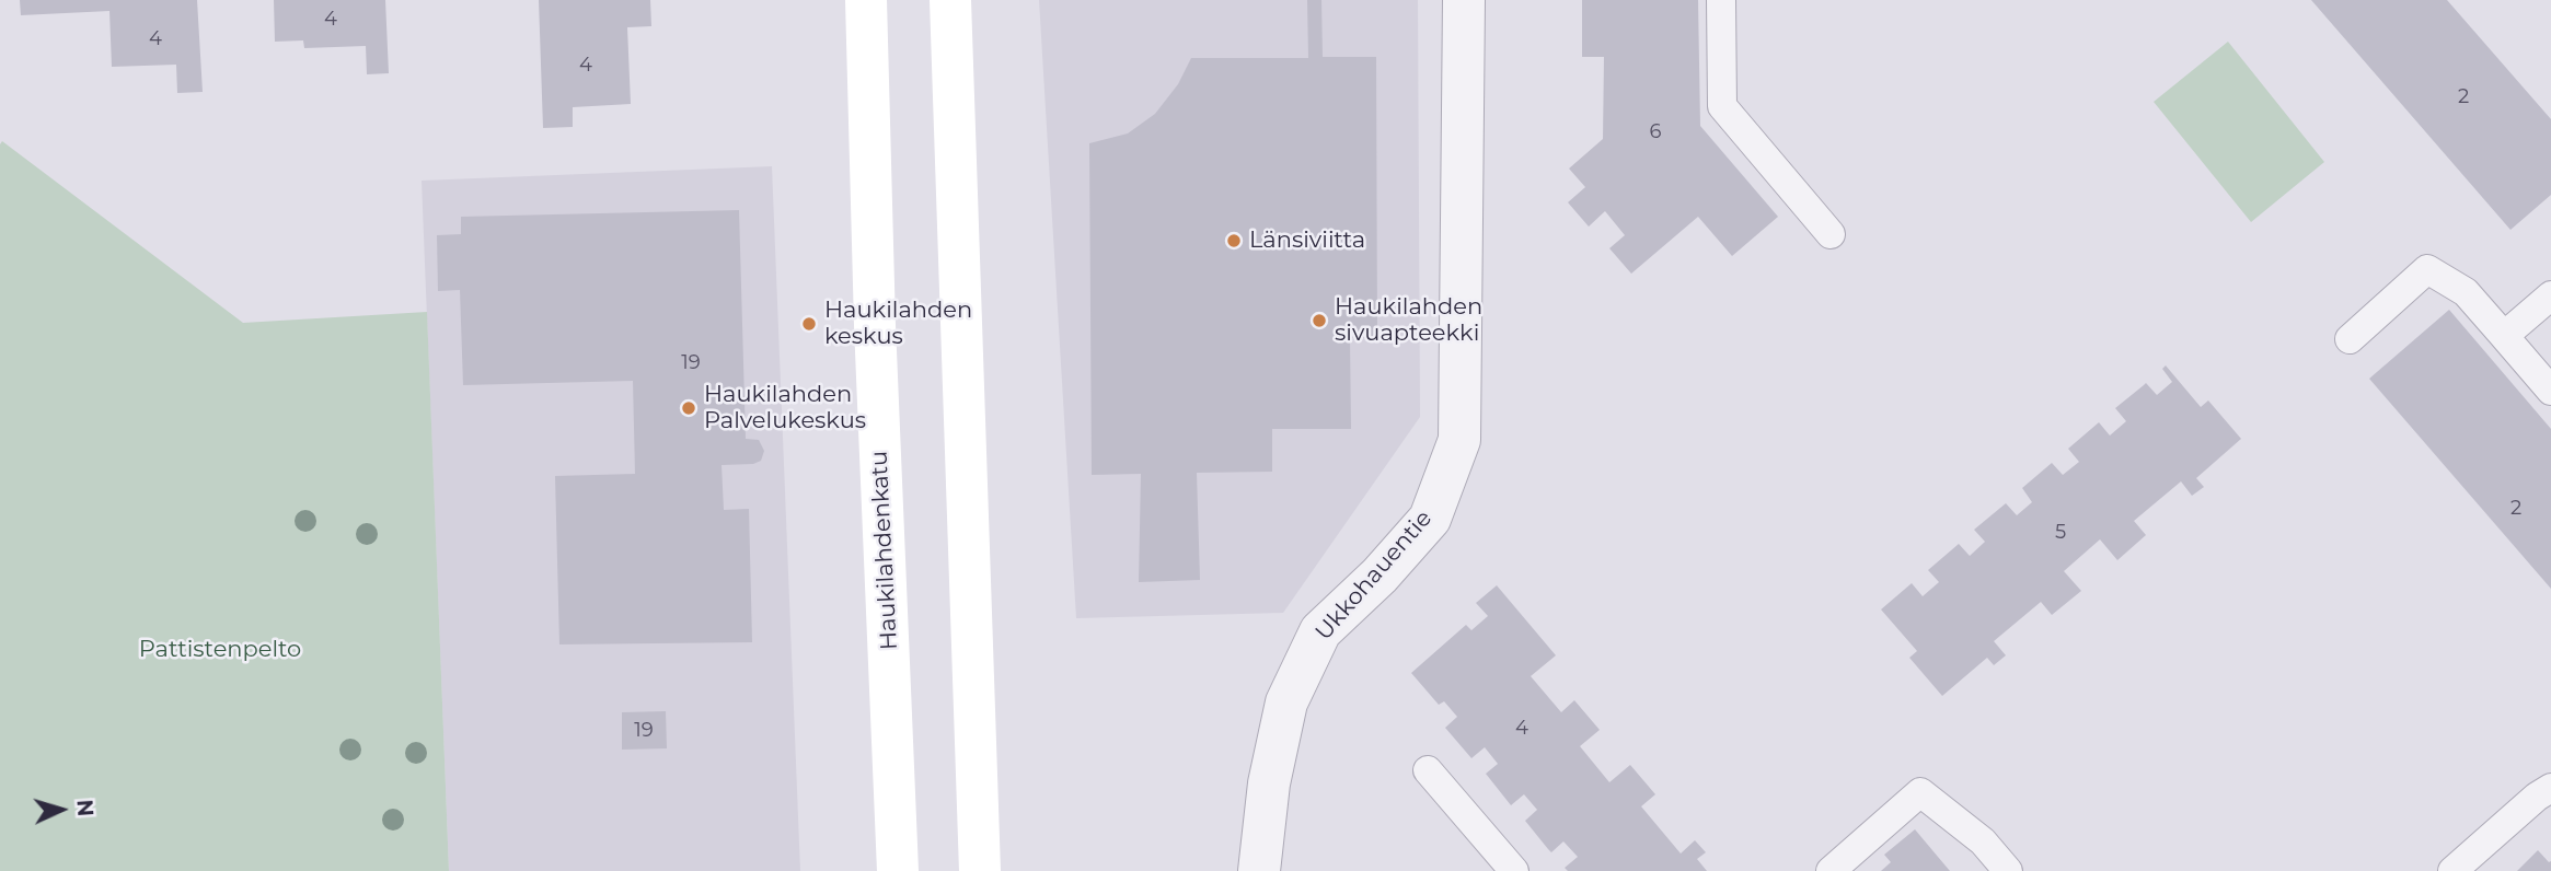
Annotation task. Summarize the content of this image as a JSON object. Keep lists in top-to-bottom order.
{
  "streets": {
    "main road": ["Haukilahdenkatu"],
    "street": ["Ukkohauentie"]
  },
  "parks": ["Pattistenpelto"],
  "places": [
    "Länsiviitta",
    "Haukilahden sivuapteekki",
    "Haukilahden keskus",
    "Haukilahden Palvelukeskus"
  ],
  "house_numbers": [
    "4",
    "4",
    "4",
    "2",
    "6",
    "19",
    "2",
    "5",
    "4",
    "19"
  ],
  "north": "right"
}
